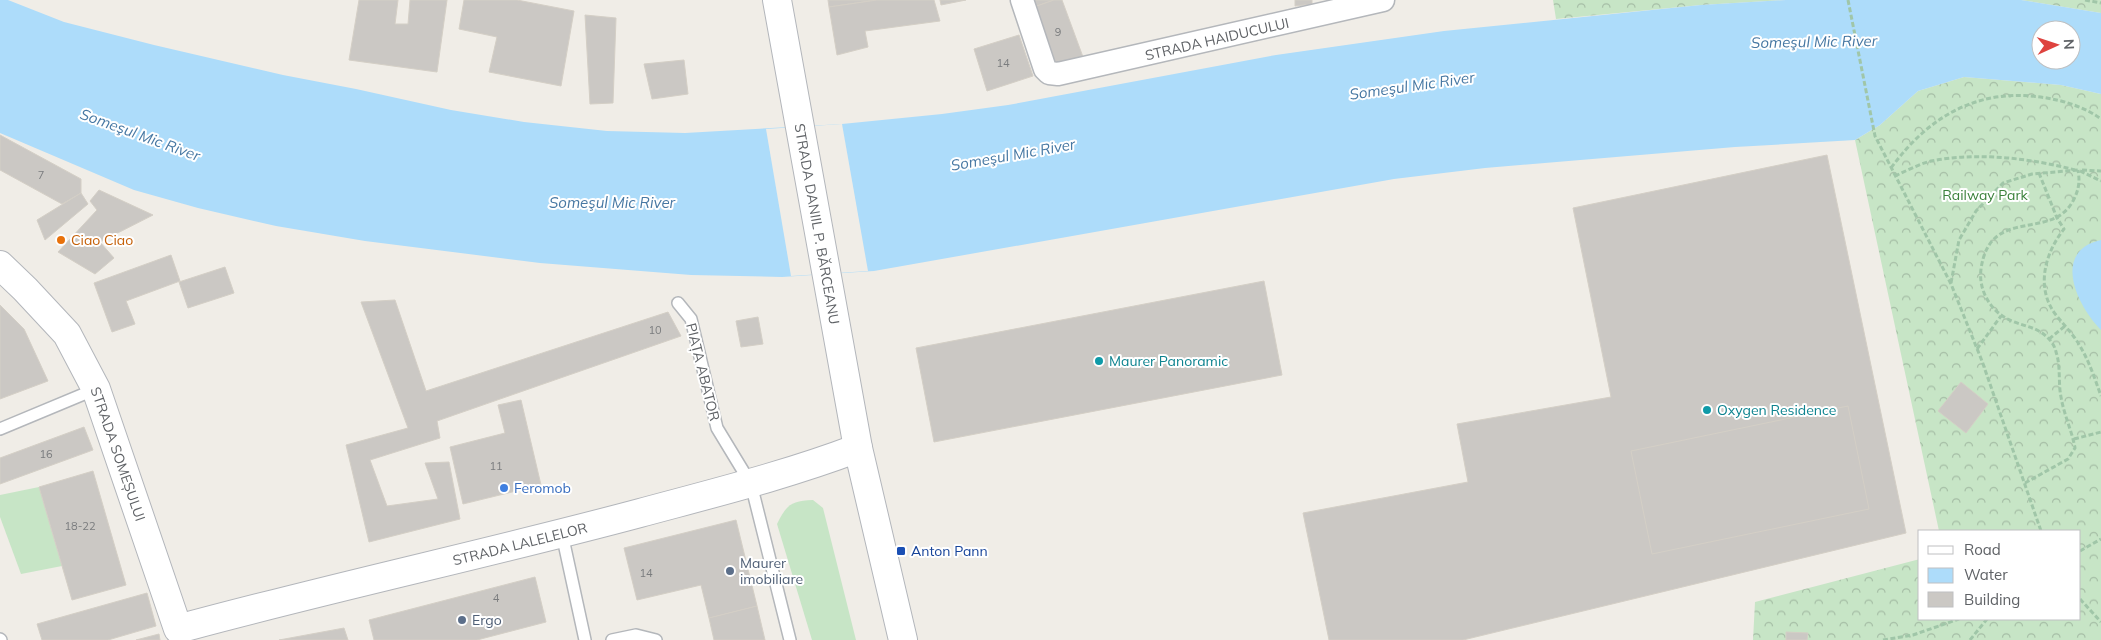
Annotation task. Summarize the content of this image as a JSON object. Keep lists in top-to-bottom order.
{
  "streets": {
    "street": [
      "STRADA HAIDUCULUI",
      "STRADA DANIIL P. BĂRCEANU",
      "STRADA SOMEȘULUI",
      "STRADA LALELELOR"
    ],
    "lane": ["PIAȚA ABATOR"]
  },
  "crossings": [
    ["STRADA DANIIL P. BĂRCEANU", "STRADA LALELELOR"],
    ["PIAȚA ABATOR", "STRADA LALELELOR"],
    ["STRADA SOMEȘULUI", "STRADA LALELELOR"]
  ],
  "water": ["Someşul Mic River"],
  "parks": ["Railway Park"],
  "places": {
    "other": [
      "Ciao Ciao",
      "Maurer Panoramic",
      "Oxygen Residence",
      "Feromob",
      "Maurer imobiliare",
      "Ergo"
    ],
    "transit": ["Anton Pann"]
  },
  "house_numbers": [
    "9",
    "14",
    "7",
    "10",
    "16",
    "11",
    "18-22",
    "14",
    "4"
  ],
  "legend": ["Road", "Water", "Building"],
  "north": "right"
}
